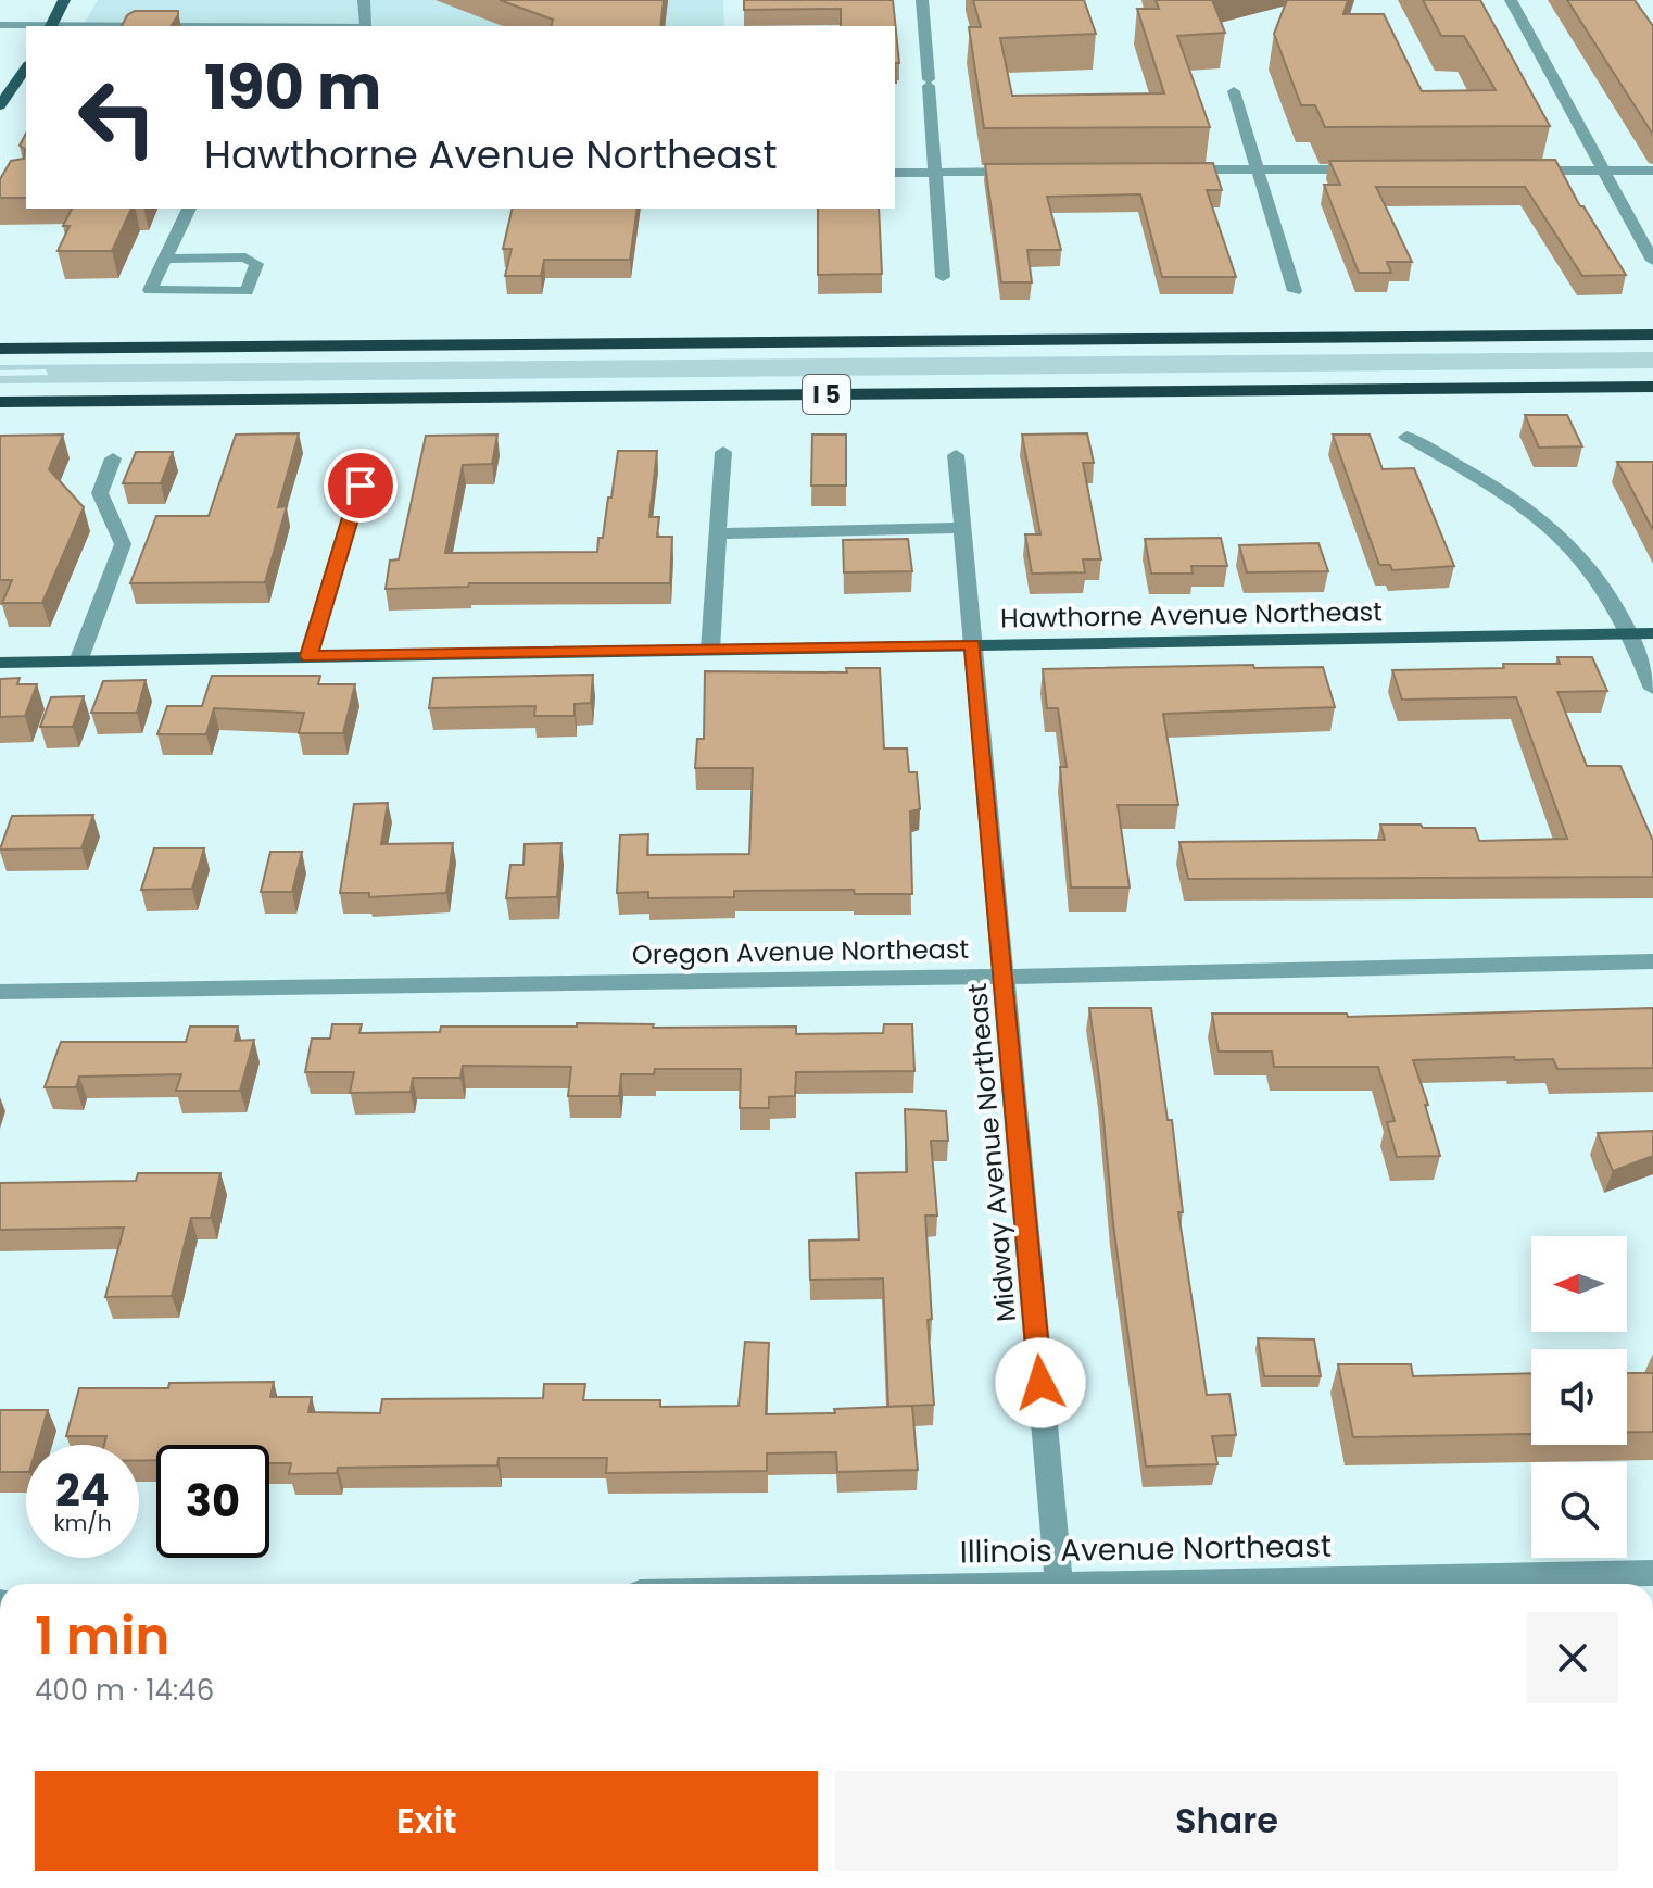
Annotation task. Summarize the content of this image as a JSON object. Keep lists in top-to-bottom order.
{
  "streets": {
    "highway": ["I 5"],
    "main road": ["Hawthorne Avenue Northeast"],
    "street": ["Oregon Avenue Northeast", "Midway Avenue Northeast", "Illinois Avenue Northeast"]
  },
  "crossings": [
    ["Hawthorne Avenue Northeast", "Midway Avenue Northeast"],
    ["Oregon Avenue Northeast", "Midway Avenue Northeast"]
  ],
  "north": "left",
  "page": {
    "turn": ["190 m", "Hawthorne Avenue Northeast"],
    "speed": "24 km/h",
    "limit": "30",
    "heading": ["1 min", "400 m · 14:46"],
    "buttons": ["Exit", "Share"]
  }
}
